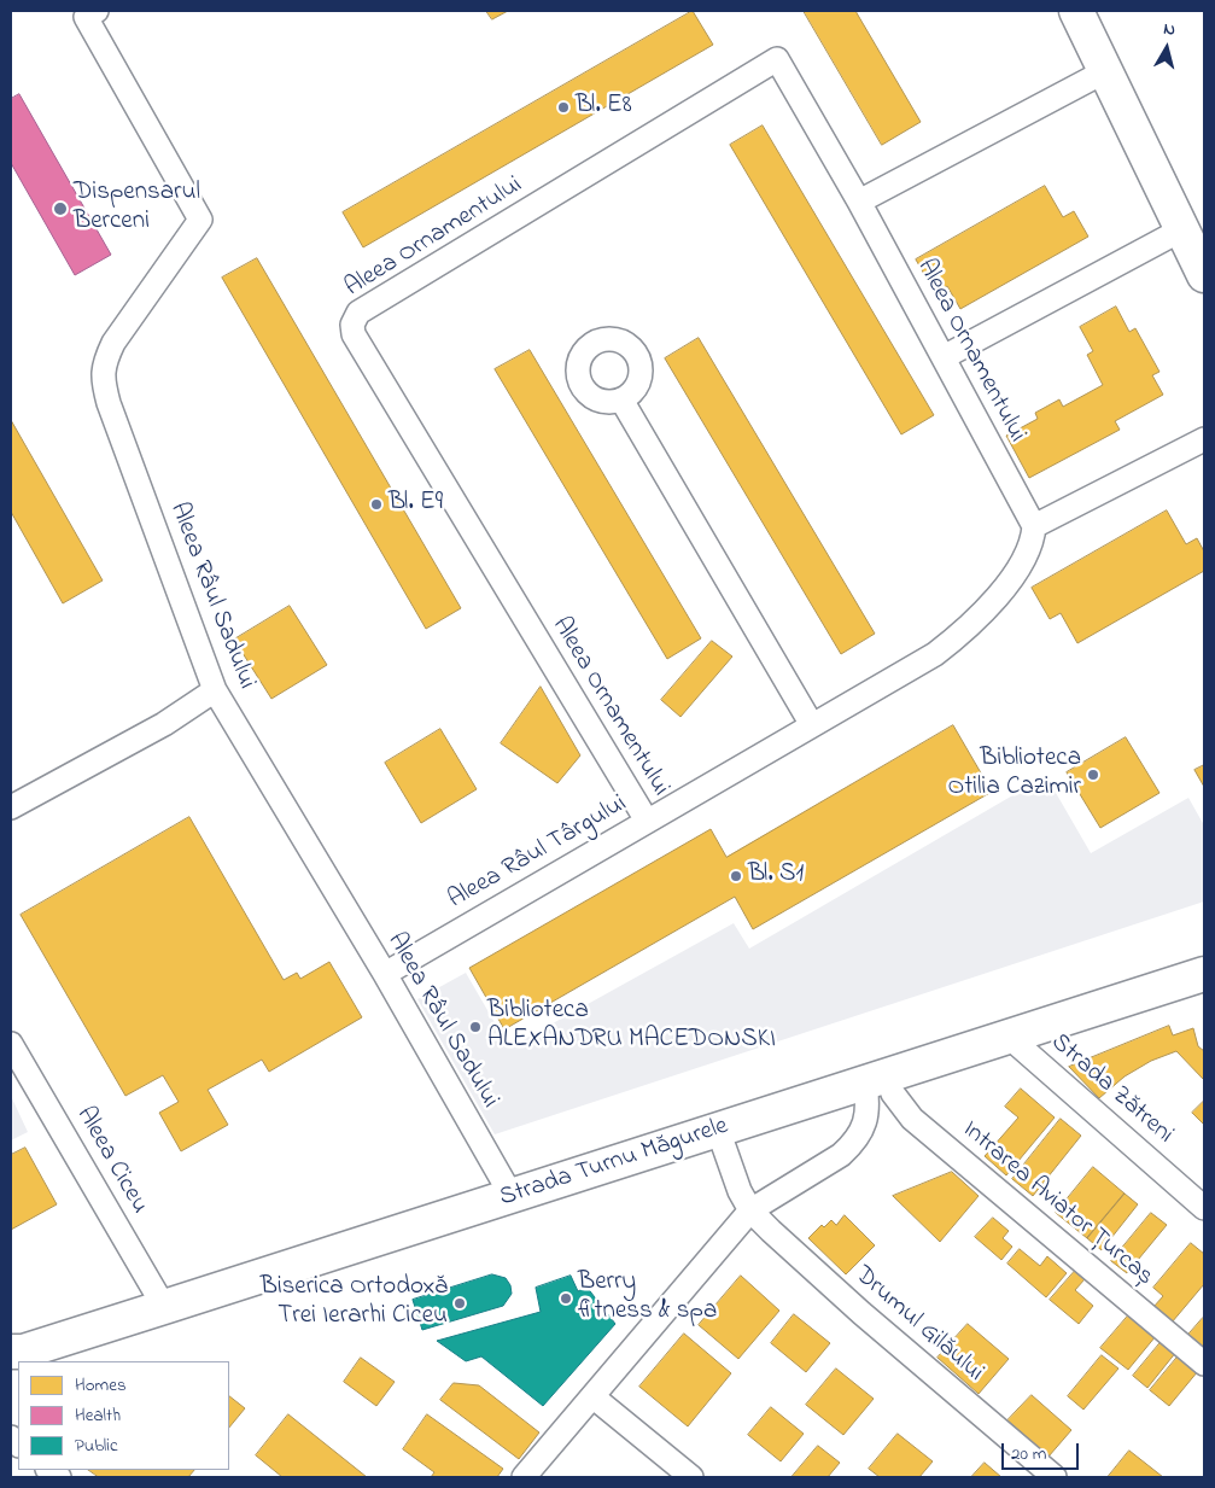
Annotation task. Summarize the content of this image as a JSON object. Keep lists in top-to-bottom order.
{
  "streets": {
    "main road": ["Strada Turnu Măgurele"],
    "street": [
      "Aleea Ornamentului",
      "Aleea Râul Sadului",
      "Aleea Râul Târgului",
      "Strada Zătreni",
      "Aleea Ciceu",
      "Intrarea Aviator Țurcaș",
      "Drumul Gilăului"
    ]
  },
  "crossings": [
    ["Aleea Ornamentului", "Aleea Râul Târgului"],
    ["Aleea Râul Sadului", "Aleea Râul Târgului"],
    ["Aleea Râul Sadului", "Strada Turnu Măgurele"],
    ["Strada Zătreni", "Strada Turnu Măgurele"],
    ["Aleea Ciceu", "Strada Turnu Măgurele"],
    ["Strada Turnu Măgurele", "Intrarea Aviator Țurcaș"],
    ["Strada Turnu Măgurele", "Drumul Gilăului"]
  ],
  "places": [
    "Bl. E8",
    "Dispensarul Berceni",
    "Bl. E9",
    "Biblioteca Otilia Cazimir",
    "Bl. S1",
    "Biblioteca ALEXANDRU MACEDONSKI",
    "Berry fitness & spa",
    "Biserica Ortodoxă Trei Ierarhi Ciceu"
  ],
  "legend": ["Homes", "Health", "Public"],
  "scale_bar": "20 m",
  "north": "top"
}
